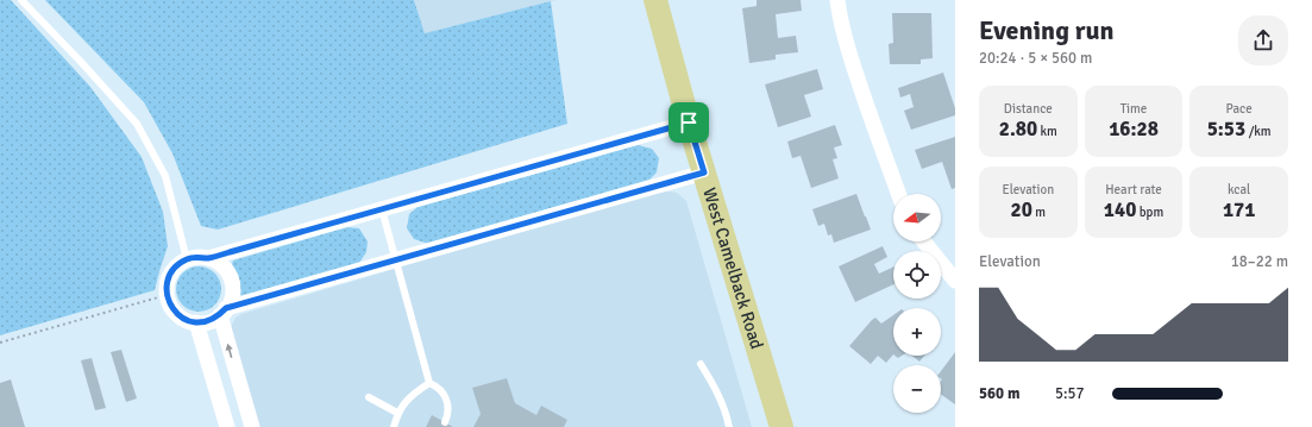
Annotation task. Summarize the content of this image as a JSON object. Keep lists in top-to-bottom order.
{
  "streets": {
    "main road": ["West Camelback Road"]
  },
  "north": "left",
  "page": {
    "heading": ["Evening run", "20:24 · 5 × 560 m"],
    "stats": [
      ["Distance", "2.80 km"],
      ["Time", "16:28"],
      ["Pace", "5:53 /km"],
      ["Elevation", "20 m"],
      ["Heart rate", "140 bpm"],
      ["kcal", "171"]
    ],
    "map_buttons": ["+", "−"],
    "chart": ["Elevation", "18–22 m"],
    "list": [
      {
        "name": "560 m",
        "note": "5:57"
      }
    ]
  }
}
